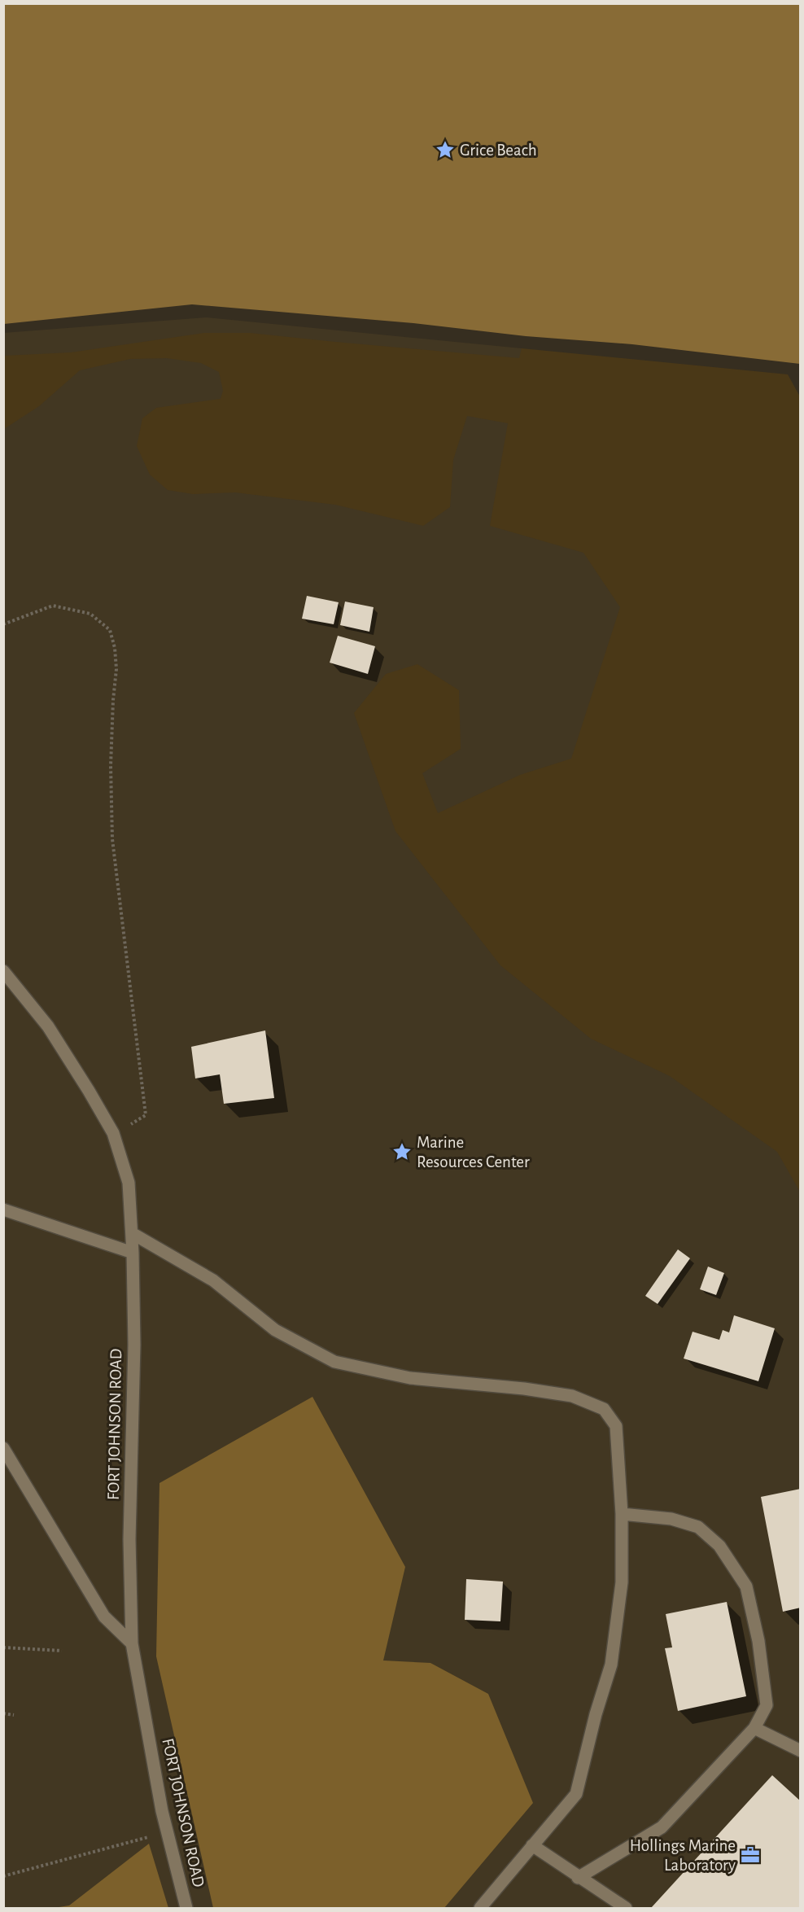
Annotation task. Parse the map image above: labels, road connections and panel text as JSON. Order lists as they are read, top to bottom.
{
  "streets": {
    "lane": ["FORT JOHNSON ROAD"]
  },
  "places": {
    "place": ["Grice Beach", "Marine Resources Center"],
    "office": ["Hollings Marine Laboratory"]
  }
}
